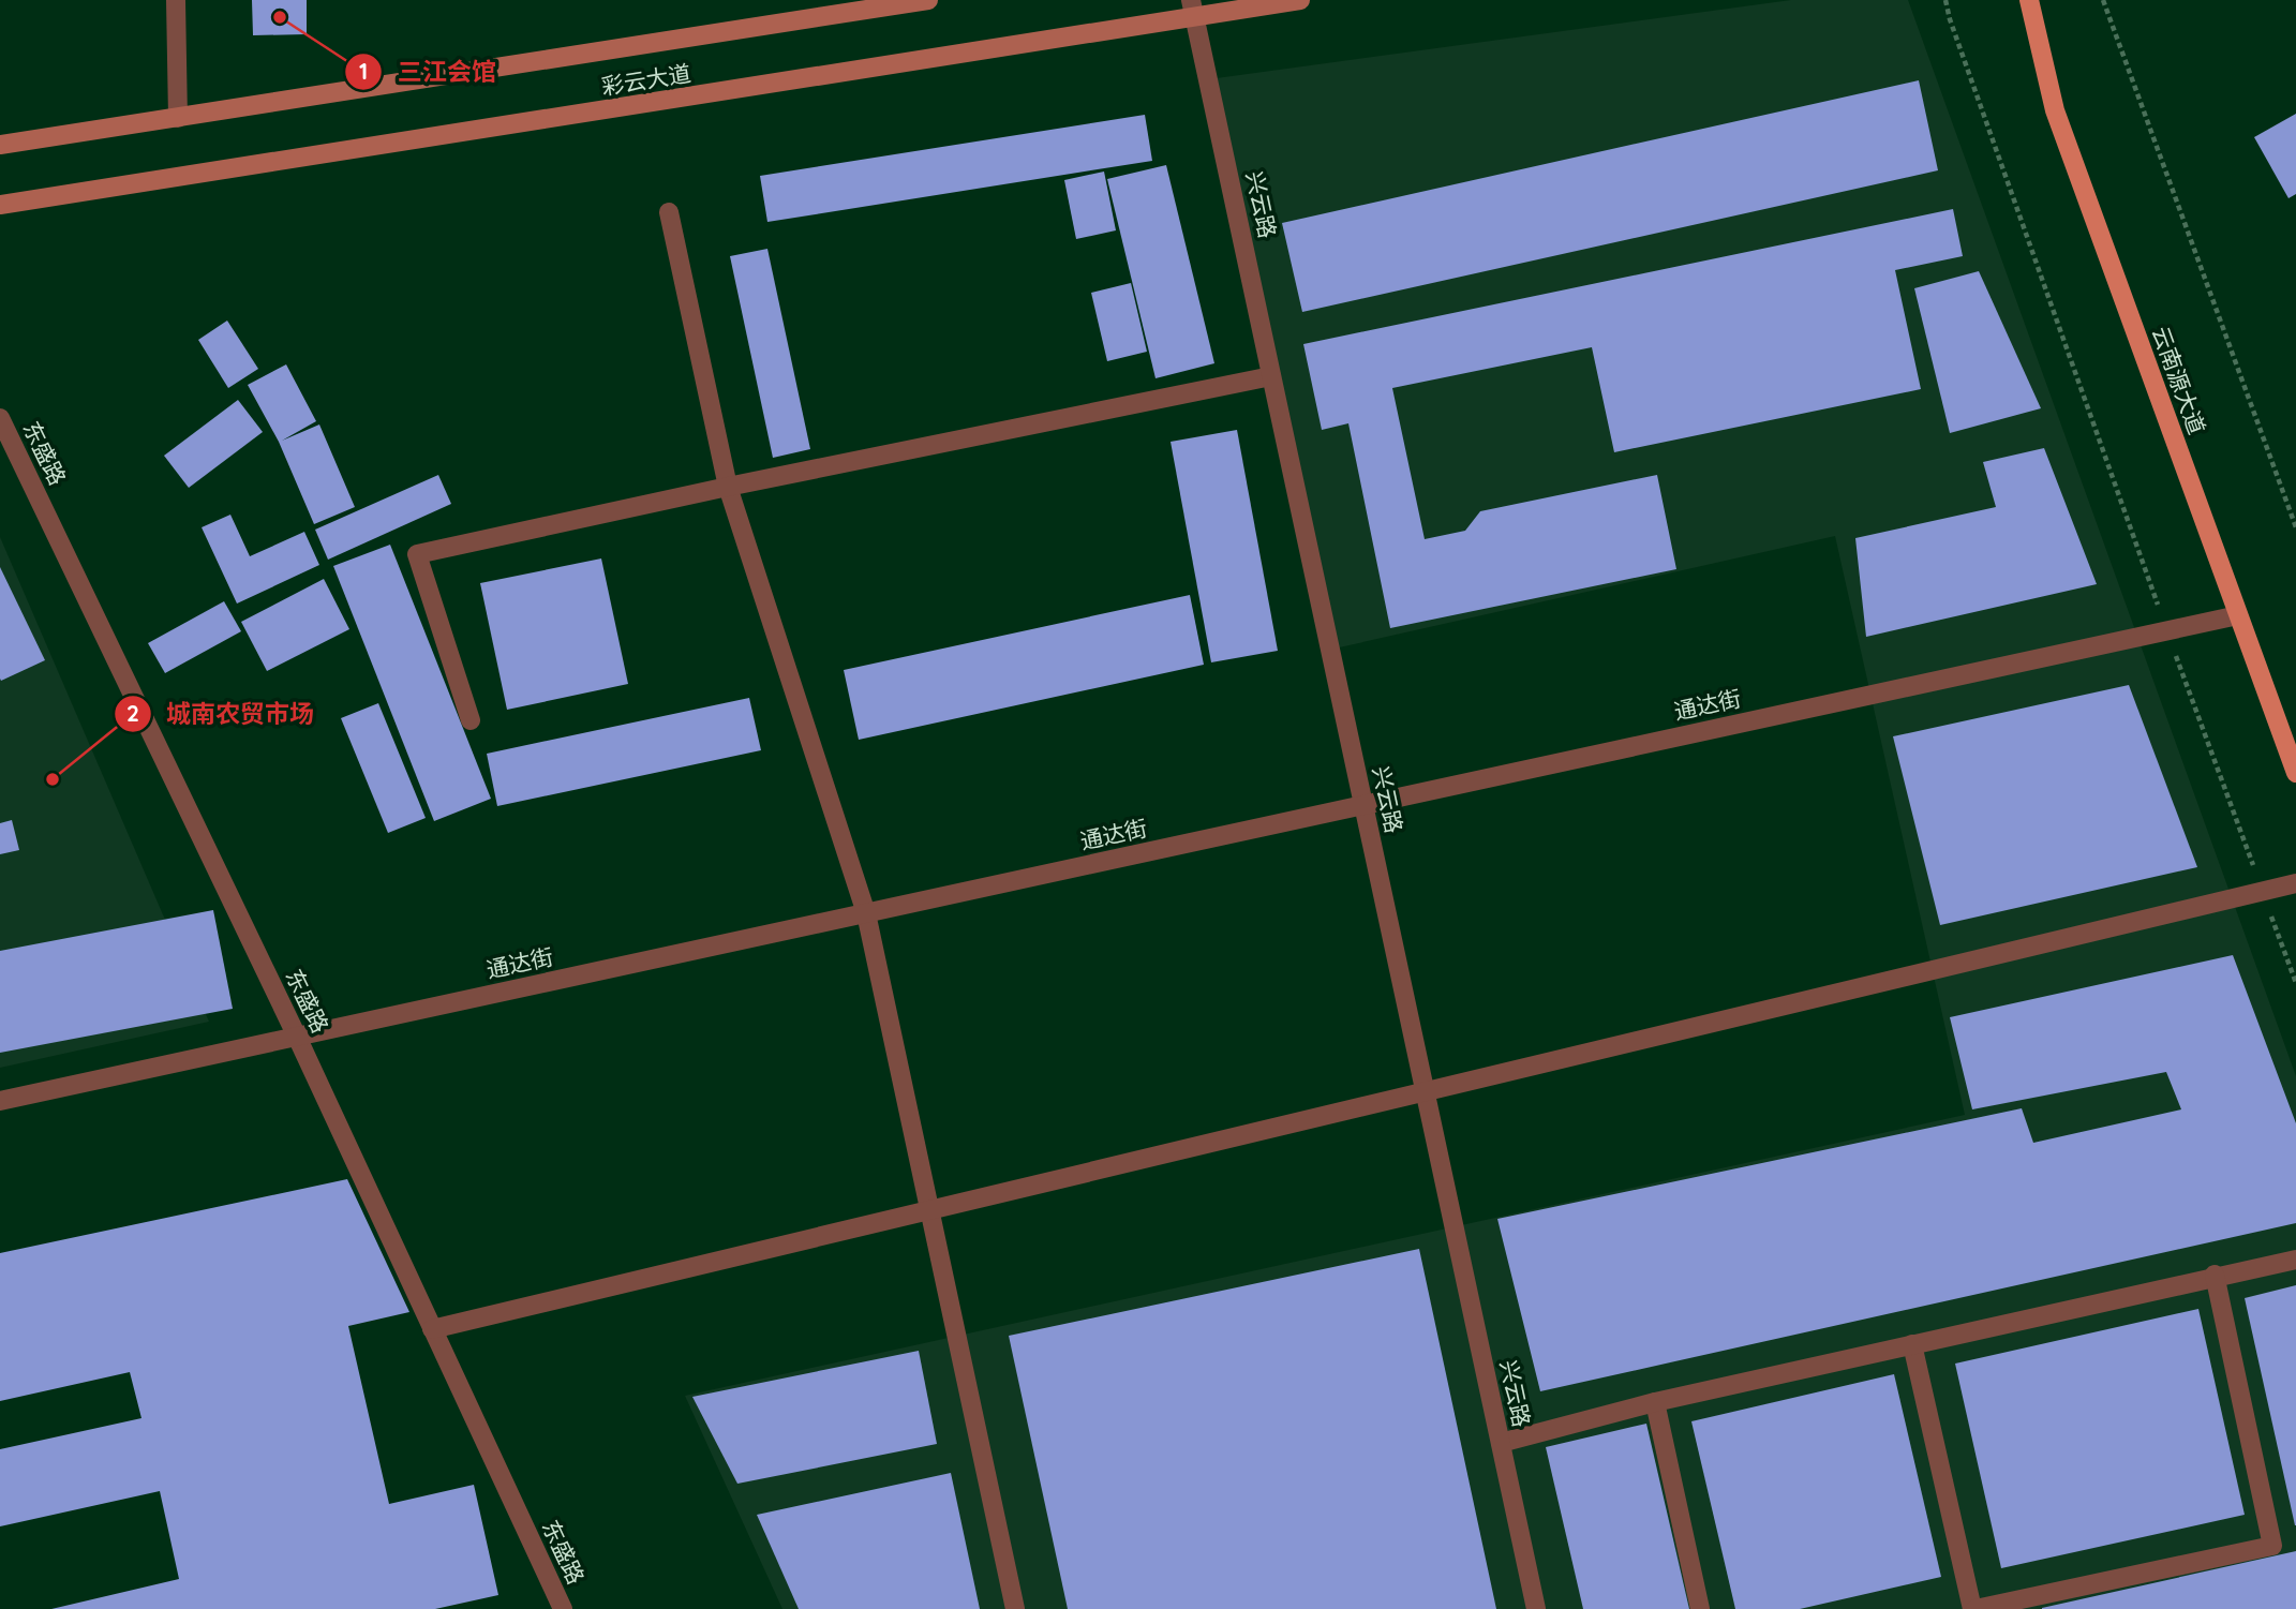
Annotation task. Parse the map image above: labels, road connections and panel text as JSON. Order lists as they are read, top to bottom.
{
  "streets": {
    "main road": ["彩云大道", "云南源大道"],
    "street": ["兴云路", "东盛路", "通达街"]
  },
  "crossings": [
    ["彩云大道", "兴云路"],
    ["兴云路", "通达街"],
    ["云南源大道", "通达街"],
    ["东盛路", "通达街"]
  ],
  "places": ["三江会馆", "城南农贸市场"]
}
